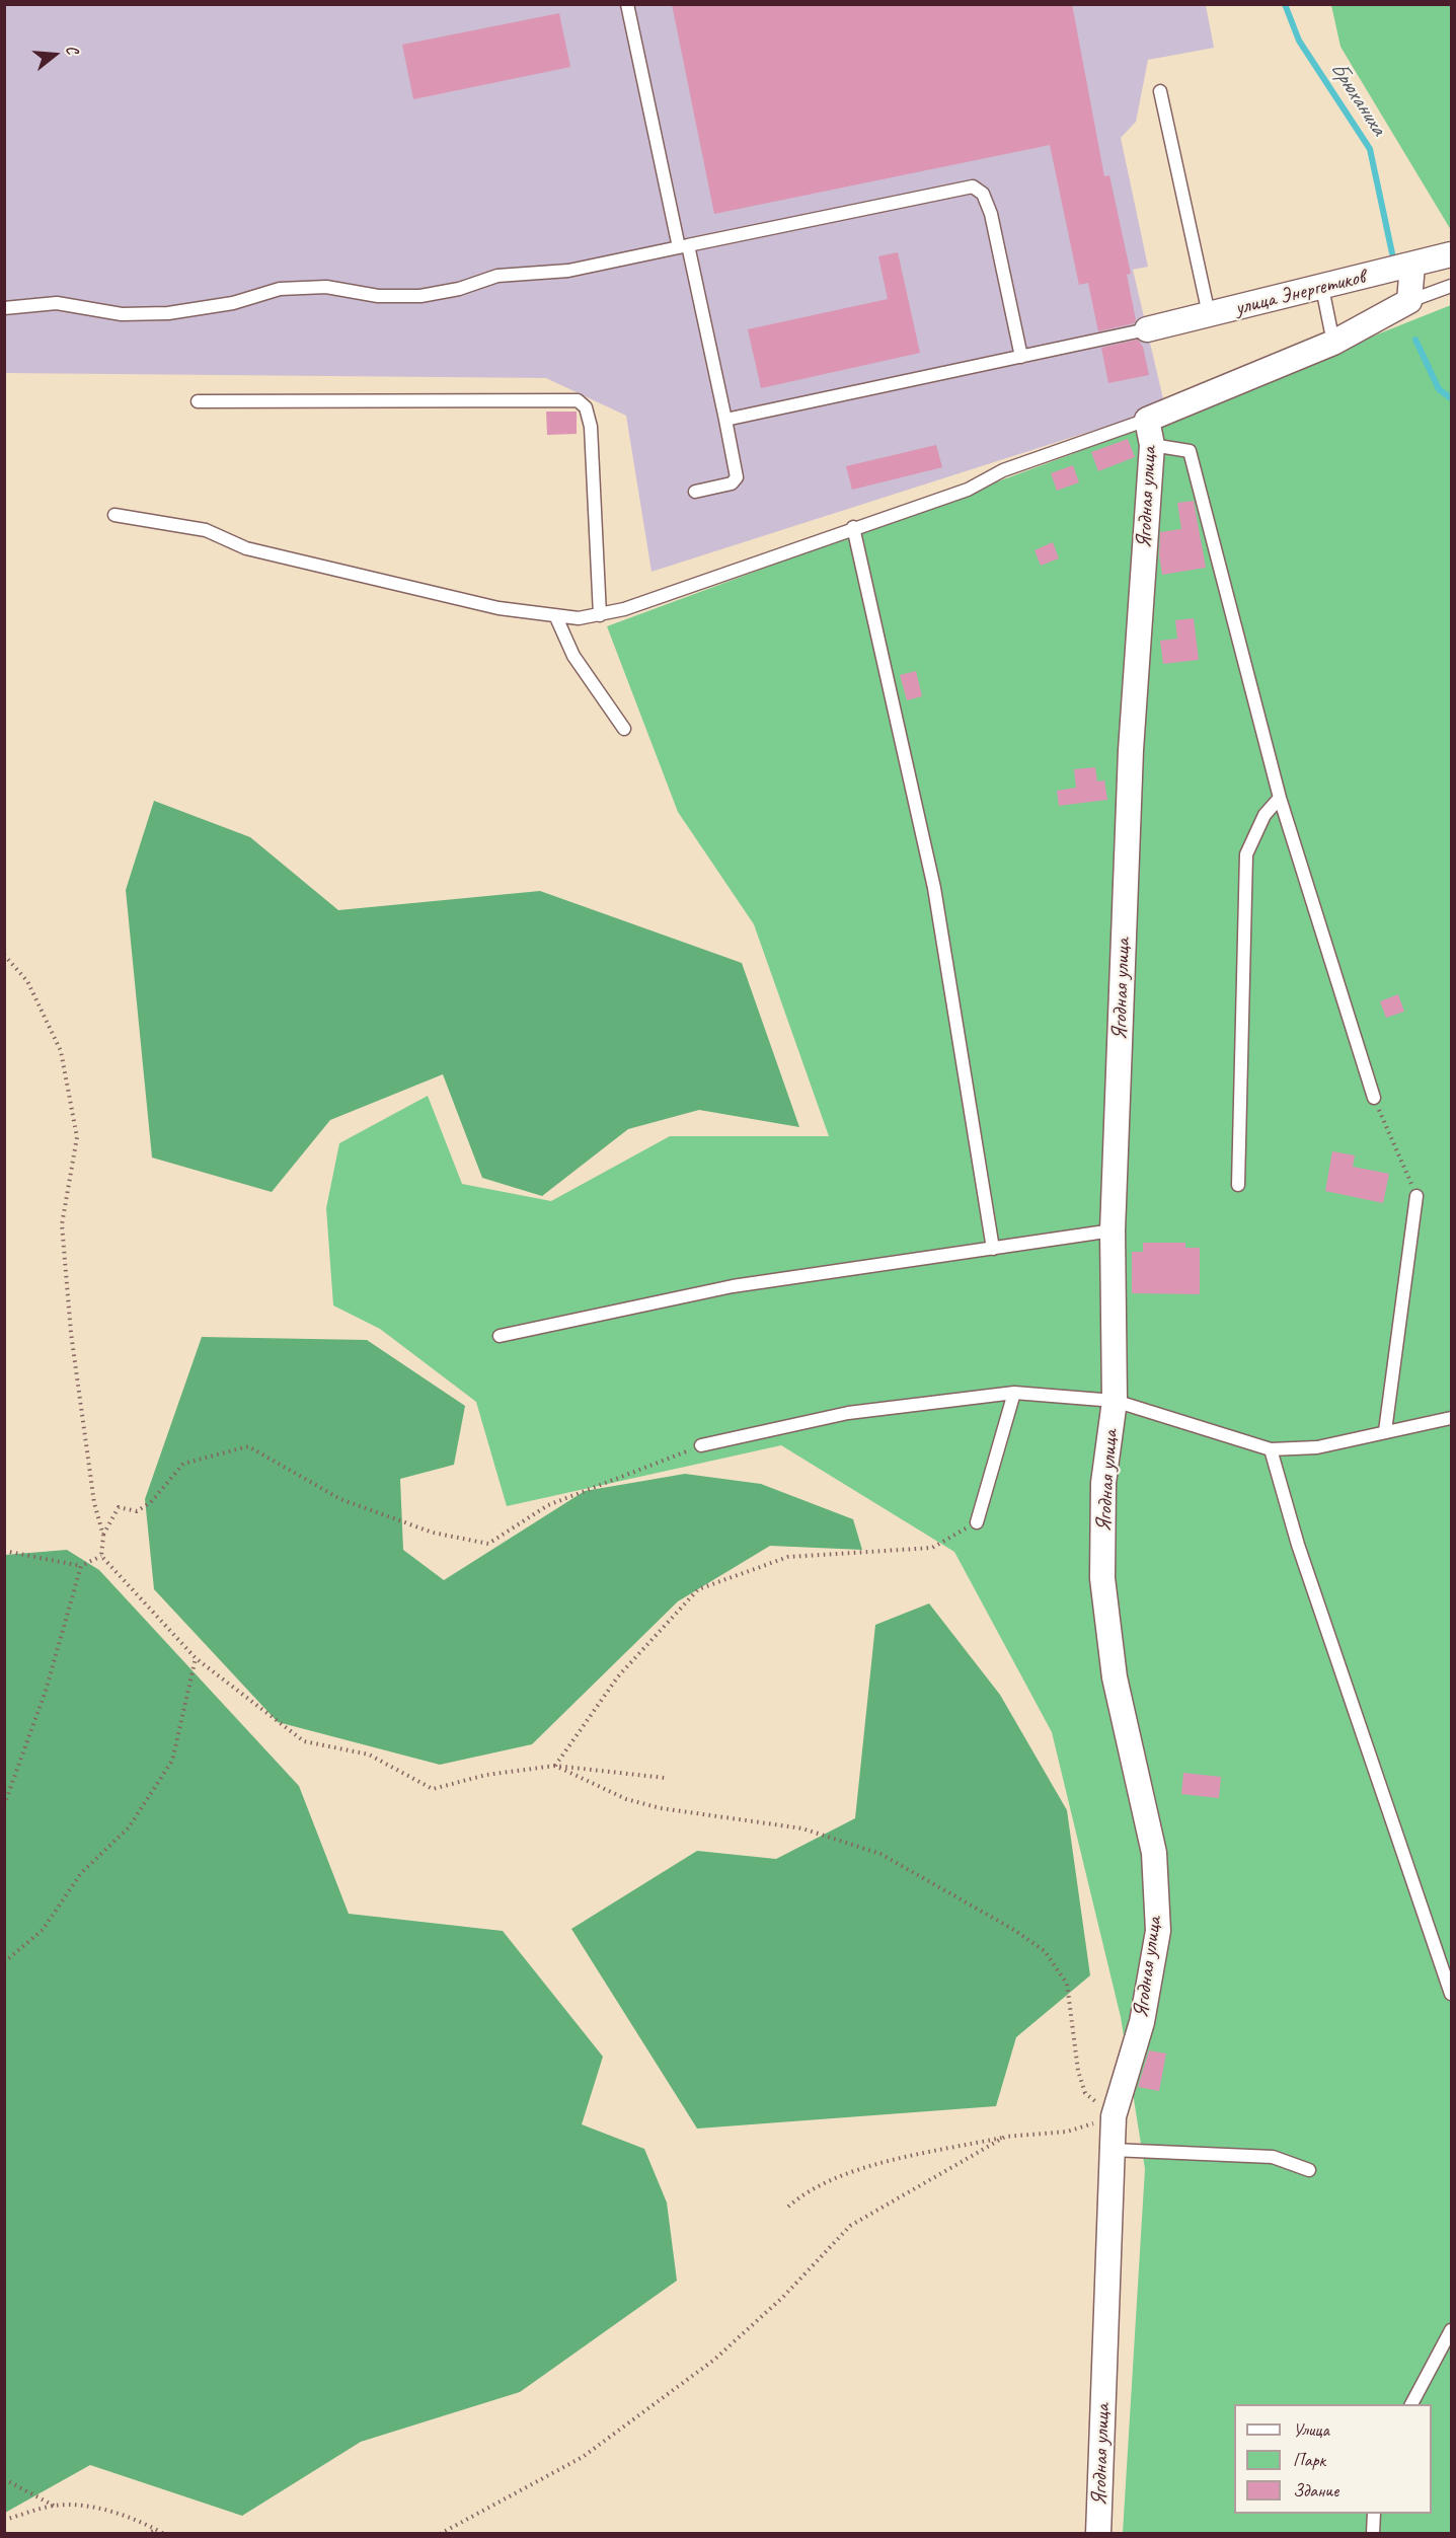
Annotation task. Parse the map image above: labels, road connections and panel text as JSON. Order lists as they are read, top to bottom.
{
  "streets": {
    "street": ["улица Энергетиков", "Ягодная улица"]
  },
  "water": ["Брюханиха"],
  "legend": ["Улица", "Парк", "Здание"],
  "north": "right"
}
